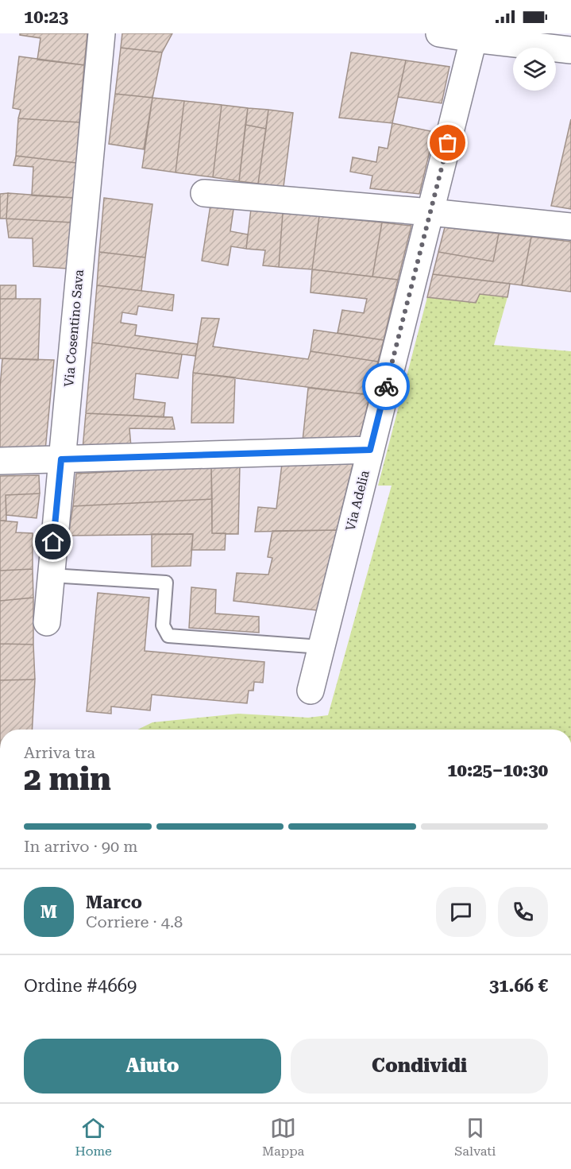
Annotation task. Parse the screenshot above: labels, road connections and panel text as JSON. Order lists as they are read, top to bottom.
{
  "streets": {
    "street": ["Via Cosentino Sava", "Via Adelia"]
  },
  "page": {
    "status": "10:23",
    "heading": ["2 min", "Arriva tra", "10:25–10:30"],
    "panel": [
      "Marco",
      "Corriere · 4.8",
      "Ordine #4669",
      "31.66 €"
    ],
    "bar": "In arrivo · 90 m",
    "round": "M",
    "buttons": ["Aiuto", "Condividi"],
    "tabs": ["Home", "Mappa", "Salvati"]
  }
}
